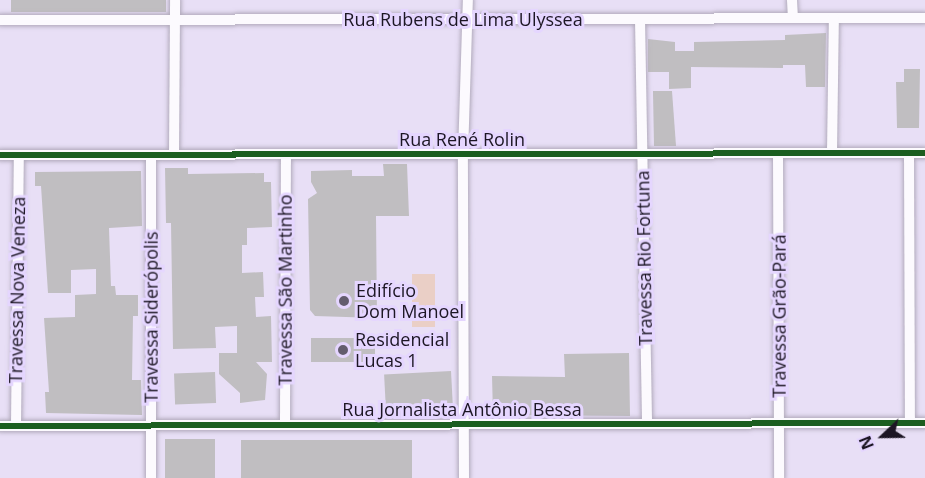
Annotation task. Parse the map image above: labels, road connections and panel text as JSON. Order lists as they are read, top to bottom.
{
  "streets": {
    "street": [
      "Rua Rubens de Lima Ulyssea",
      "Rua René Rolin",
      "Travessa Rio Fortuna",
      "Travessa Nova Veneza",
      "Travessa São Martinho",
      "Travessa Grão-Pará",
      "Travessa Siderópolis",
      "Rua Jornalista Antônio Bessa"
    ]
  },
  "crossings": [
    ["Rua Rubens de Lima Ulyssea", "Travessa Rio Fortuna"],
    ["Rua René Rolin", "Travessa Rio Fortuna"],
    ["Rua René Rolin", "Travessa Nova Veneza"],
    ["Rua René Rolin", "Travessa São Martinho"],
    ["Rua René Rolin", "Travessa Grão-Pará"],
    ["Rua René Rolin", "Travessa Siderópolis"],
    ["Travessa Rio Fortuna", "Rua Jornalista Antônio Bessa"],
    ["Travessa Nova Veneza", "Rua Jornalista Antônio Bessa"],
    ["Travessa São Martinho", "Rua Jornalista Antônio Bessa"],
    ["Travessa Grão-Pará", "Rua Jornalista Antônio Bessa"],
    ["Travessa Siderópolis", "Rua Jornalista Antônio Bessa"]
  ],
  "places": ["Edifício Dom Manoel", "Residencial Lucas 1"],
  "north": "left"
}
